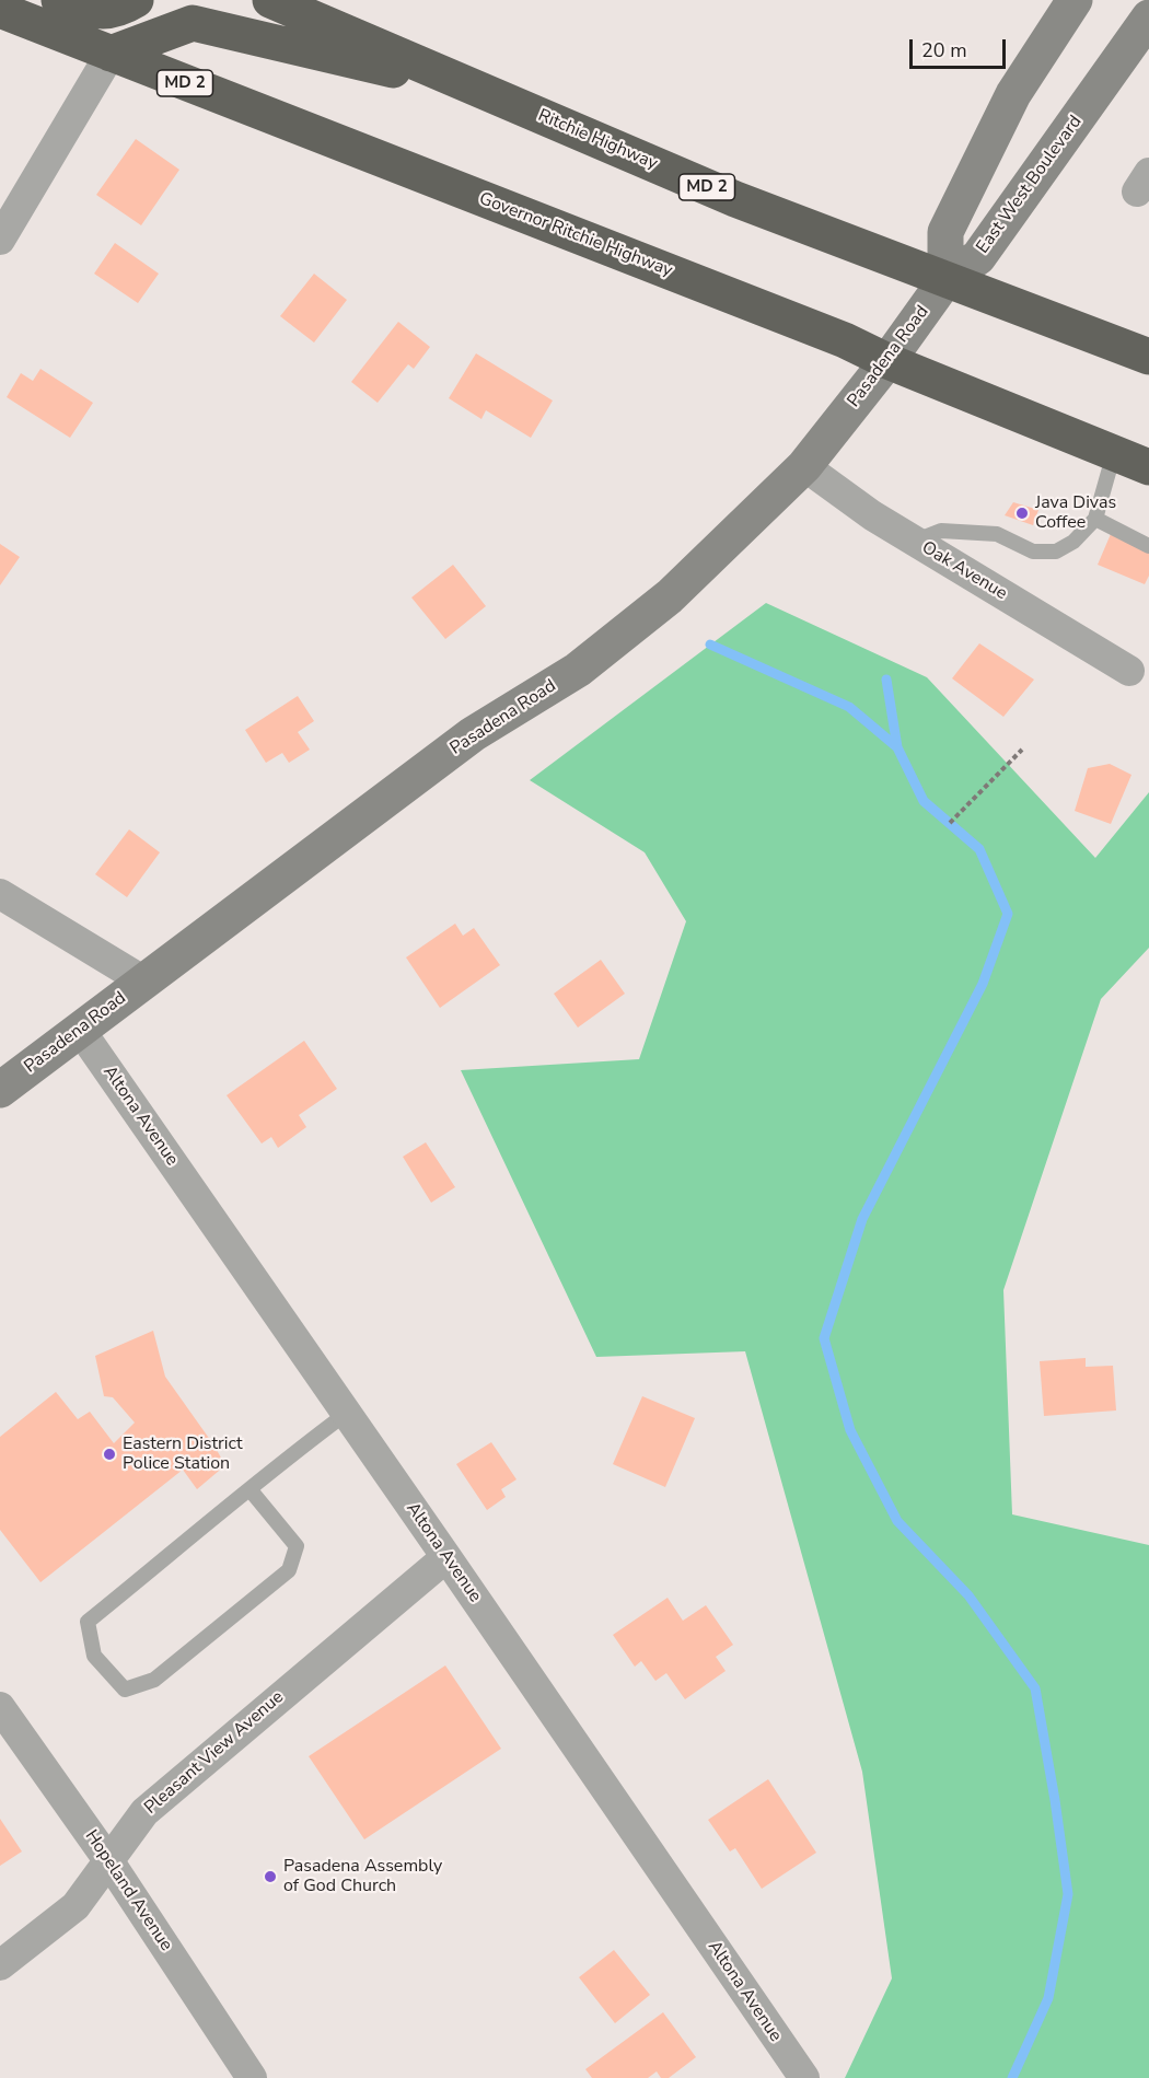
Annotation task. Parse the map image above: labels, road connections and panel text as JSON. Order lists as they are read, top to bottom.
{
  "streets": {
    "highway": ["MD 2", "Ritchie Highway", "Governor Ritchie Highway"],
    "main road": ["East West Boulevard", "Pasadena Road"],
    "street": [
      "Oak Avenue",
      "Altona Avenue",
      "Pleasant View Avenue",
      "Hopeland Avenue"
    ]
  },
  "crossings": [
    ["Ritchie Highway", "East West Boulevard"],
    ["Ritchie Highway", "Pasadena Road"],
    ["East West Boulevard", "Pasadena Road"],
    ["Governor Ritchie Highway", "Pasadena Road"],
    ["Pasadena Road", "Oak Avenue"],
    ["Pasadena Road", "Altona Avenue"],
    ["Altona Avenue", "Pleasant View Avenue"],
    ["Pleasant View Avenue", "Hopeland Avenue"]
  ],
  "places": ["Java Divas Coffee", "Eastern District Police Station", "Pasadena Assembly of God Church"],
  "scale_bar": "20 m"
}
